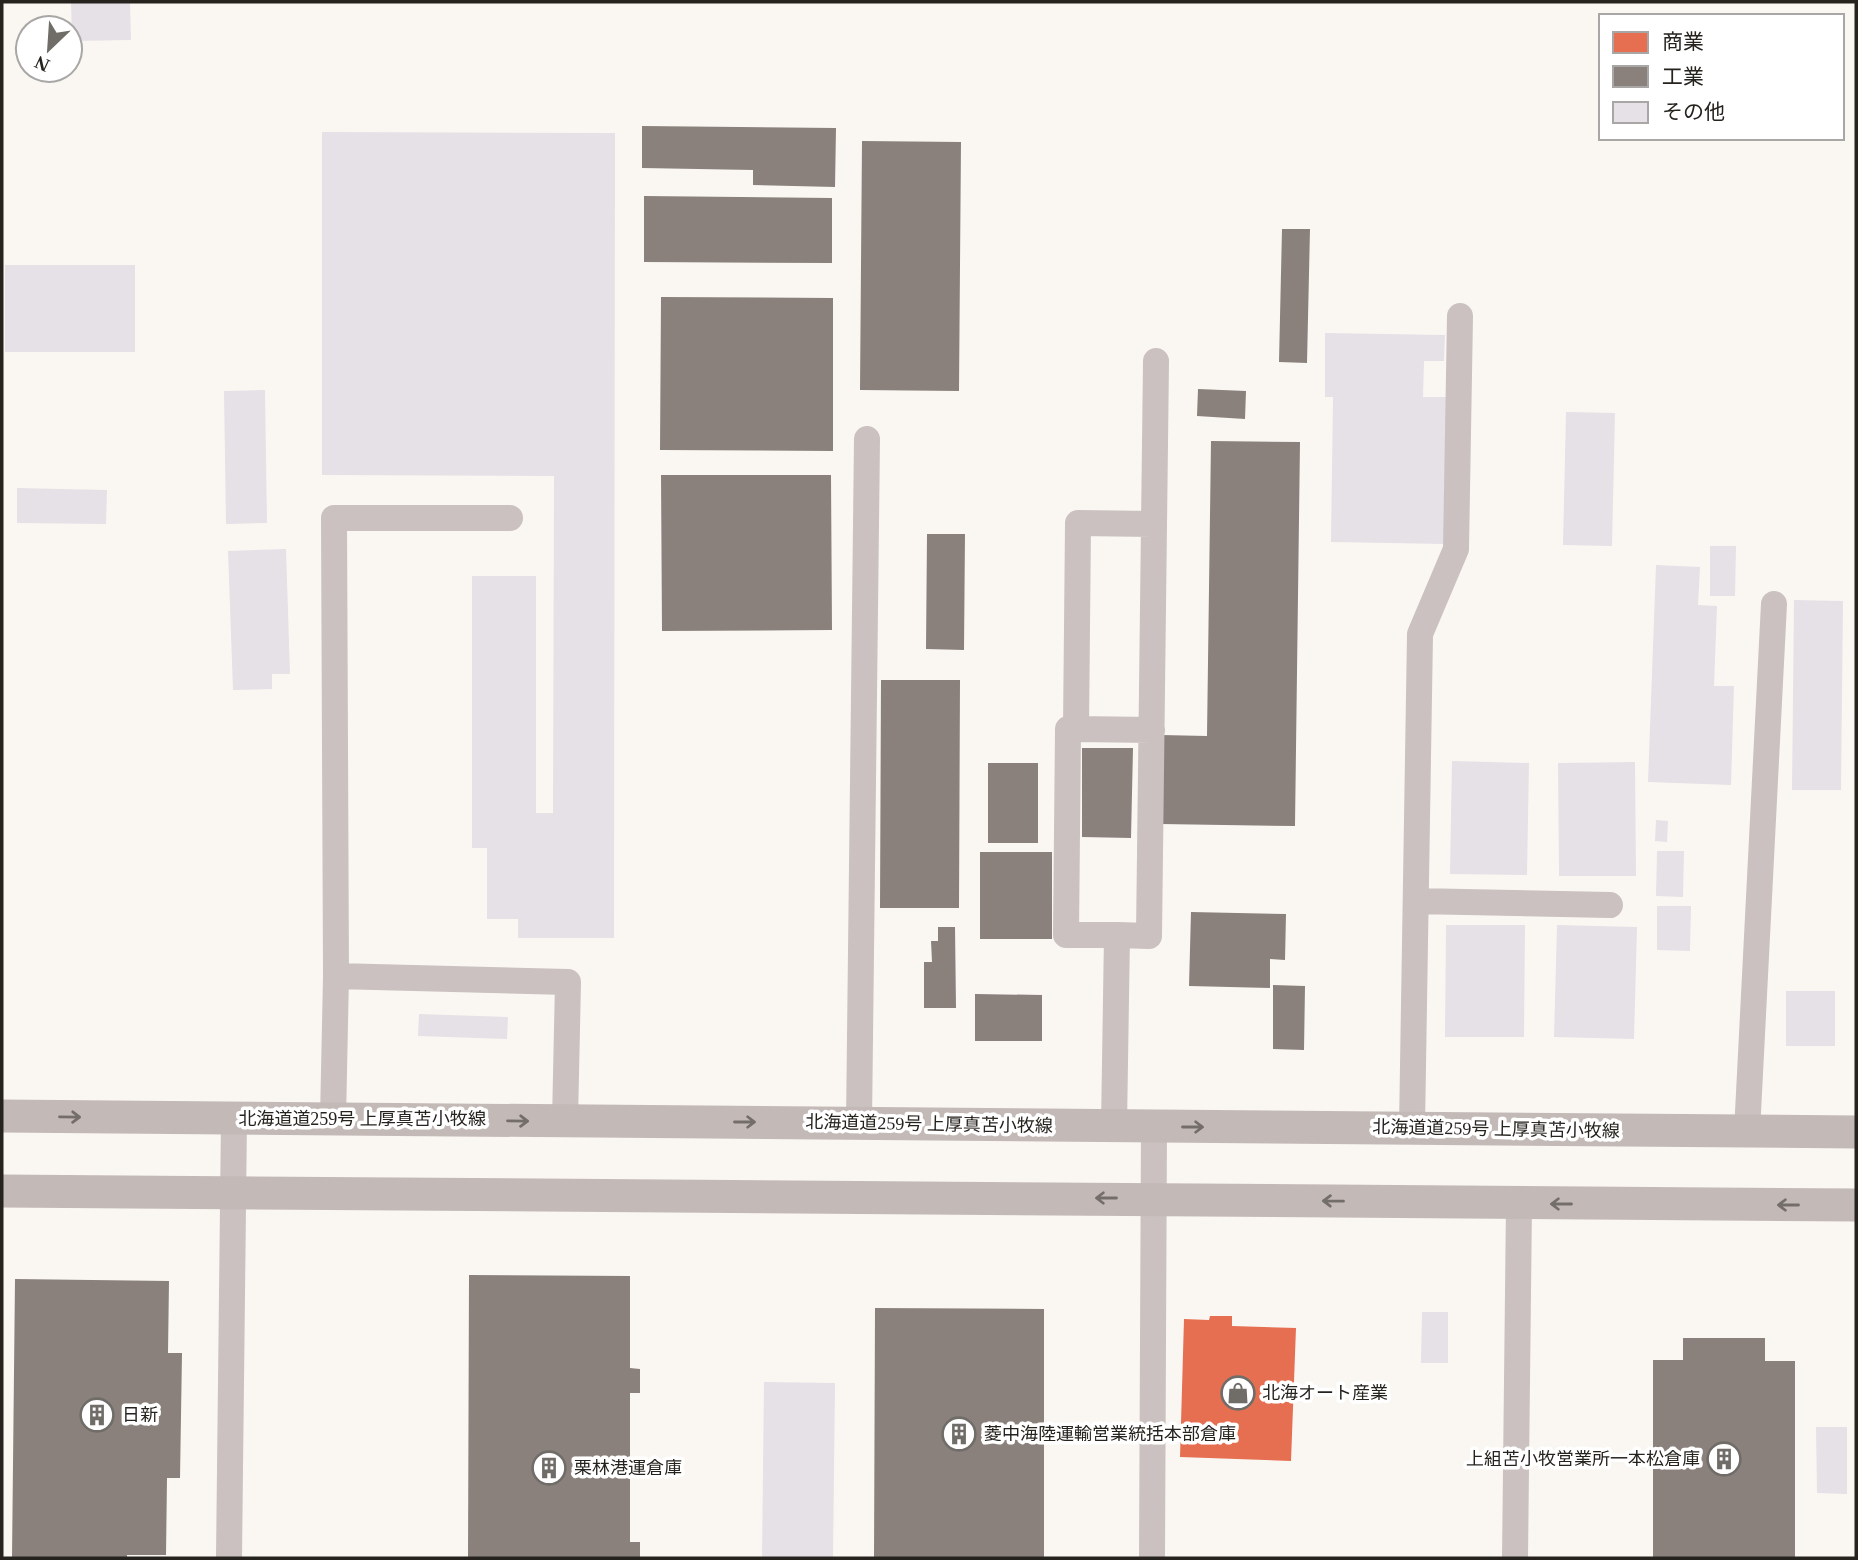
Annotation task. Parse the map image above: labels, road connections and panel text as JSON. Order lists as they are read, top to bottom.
{
  "streets": {
    "main road": ["北海道道259号 上厚真苫小牧線"]
  },
  "places": {
    "shop": ["北海オート産業"],
    "building": [
      "日新",
      "菱中海陸運輸営業統括本部倉庫",
      "上組苫小牧営業所一本松倉庫",
      "栗林港運倉庫"
    ]
  },
  "legend": ["商業", "工業", "その他"],
  "north": "bottom left"
}
